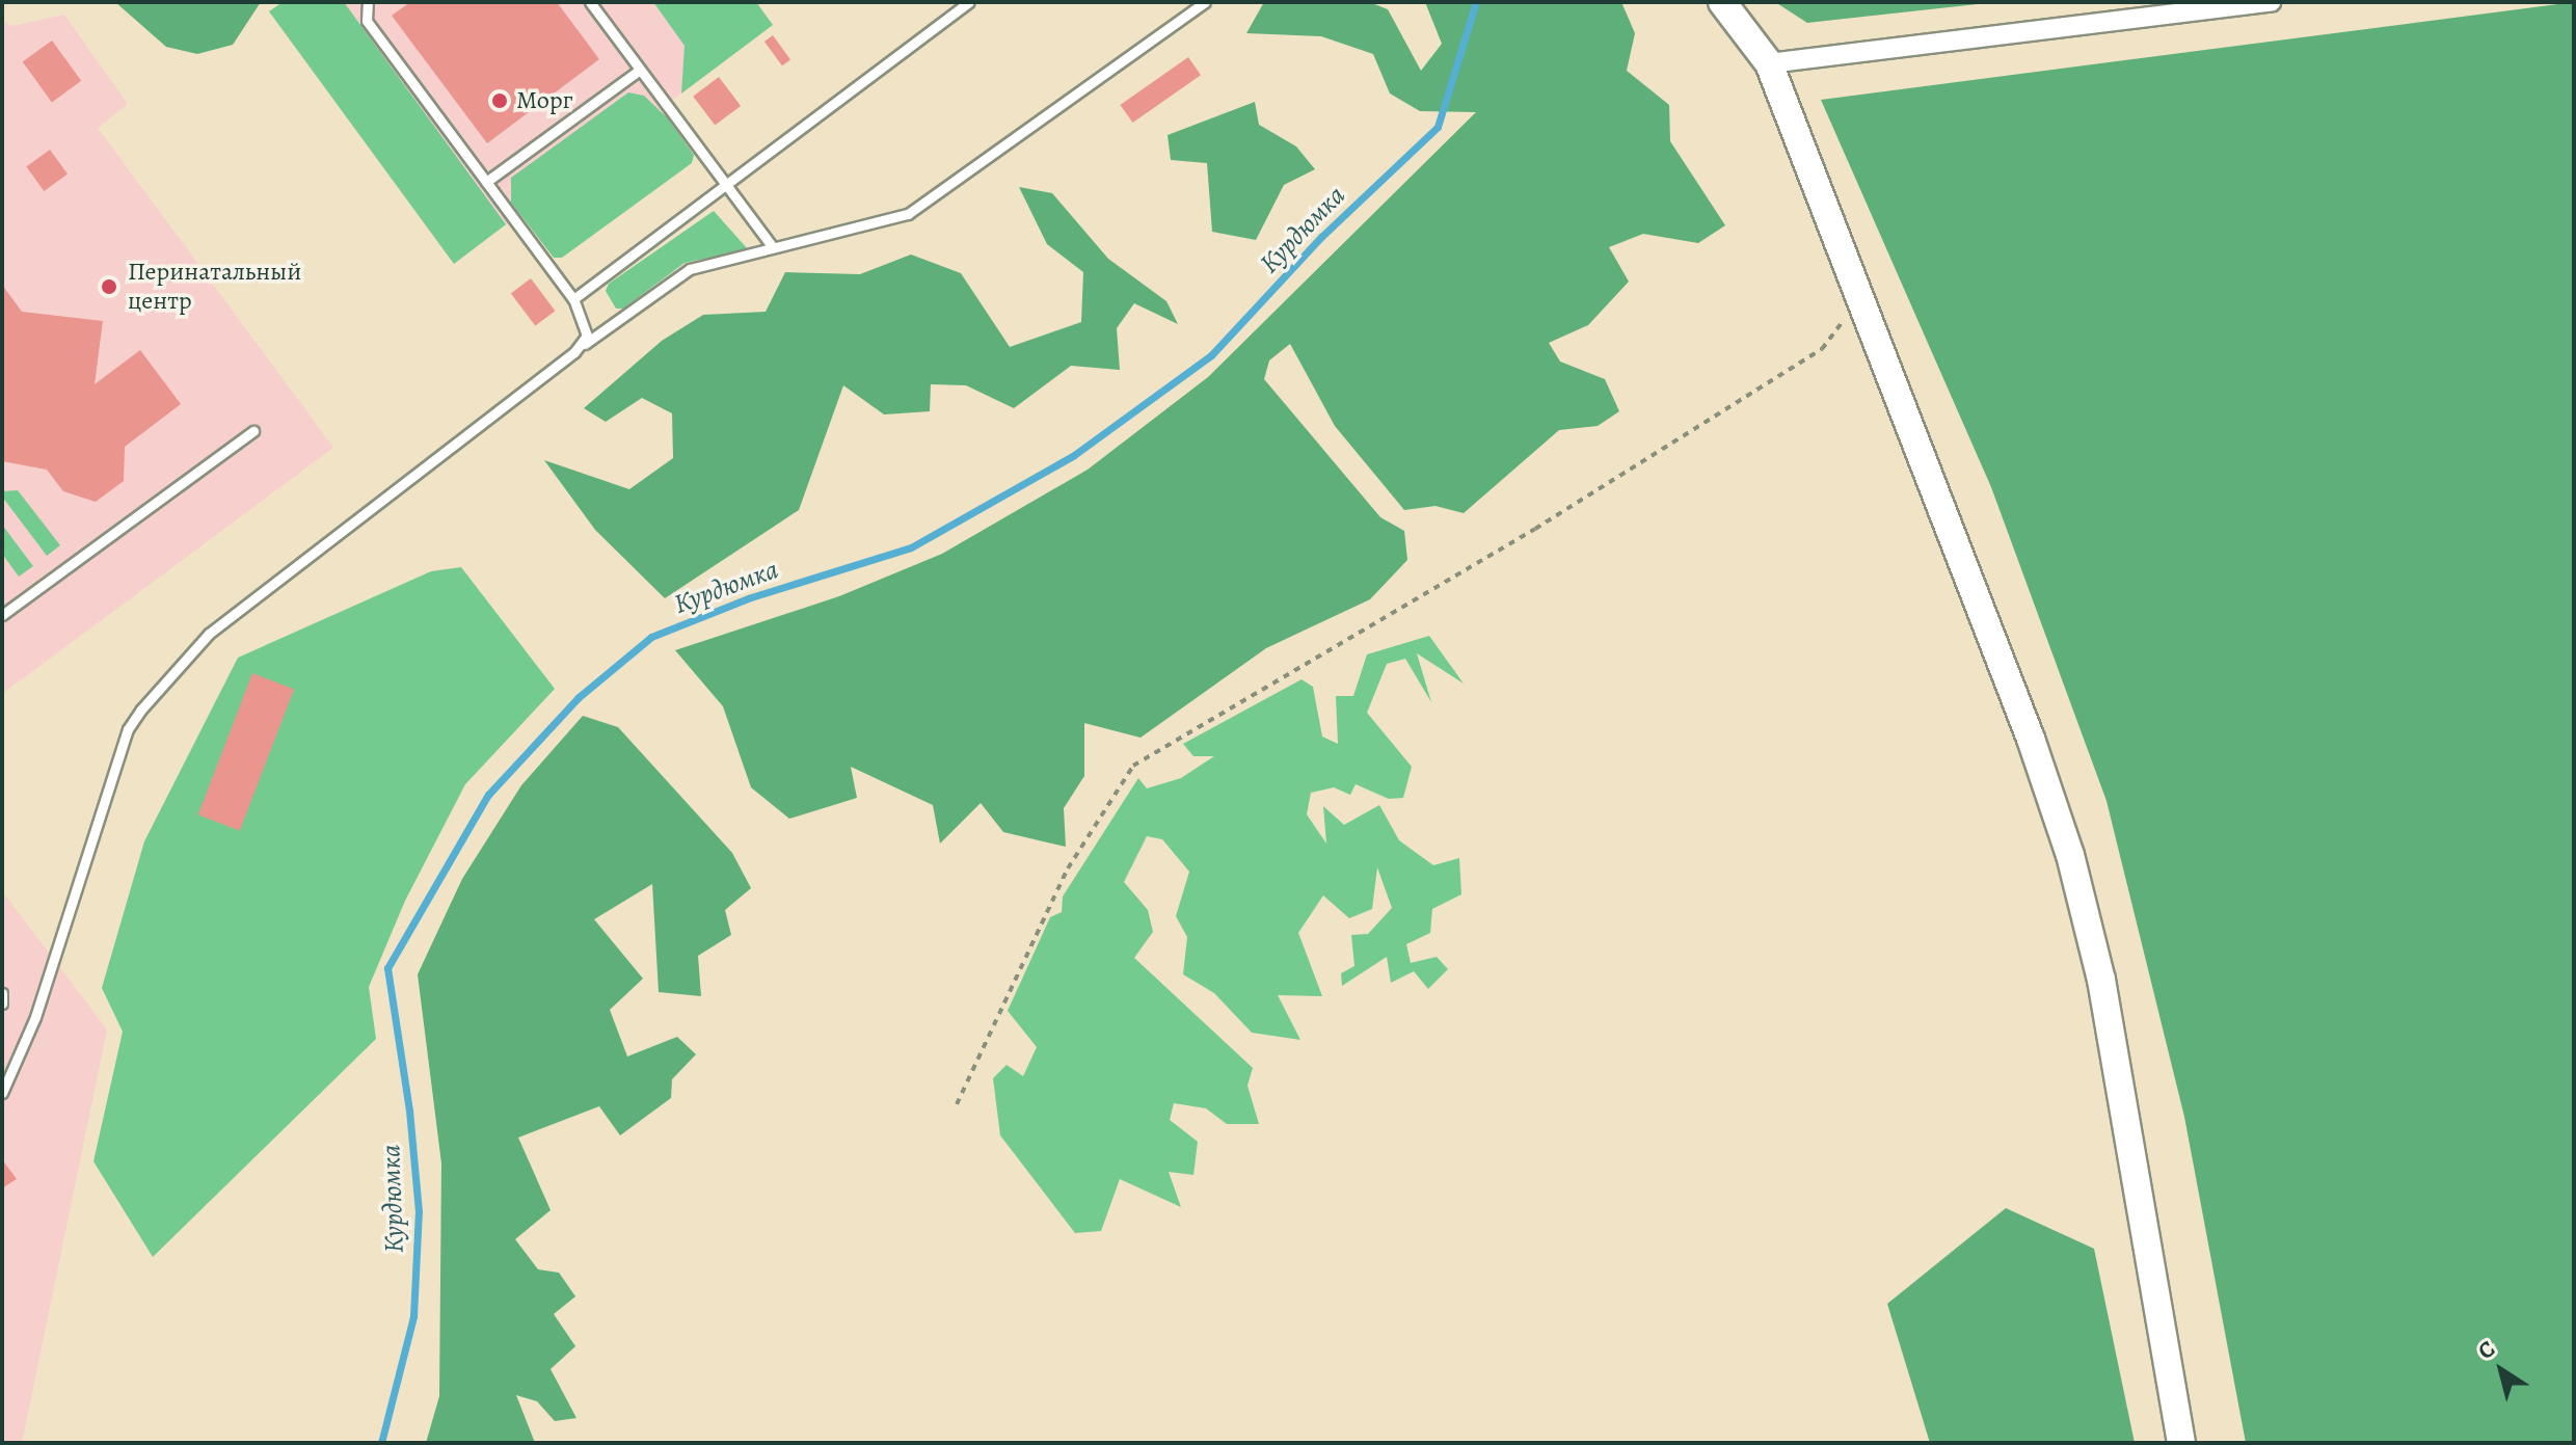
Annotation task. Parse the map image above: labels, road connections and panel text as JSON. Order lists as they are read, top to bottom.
{
  "water": ["Курдюмка"],
  "places": ["Морг", "Перинатальный центр"],
  "north": "top left"
}
